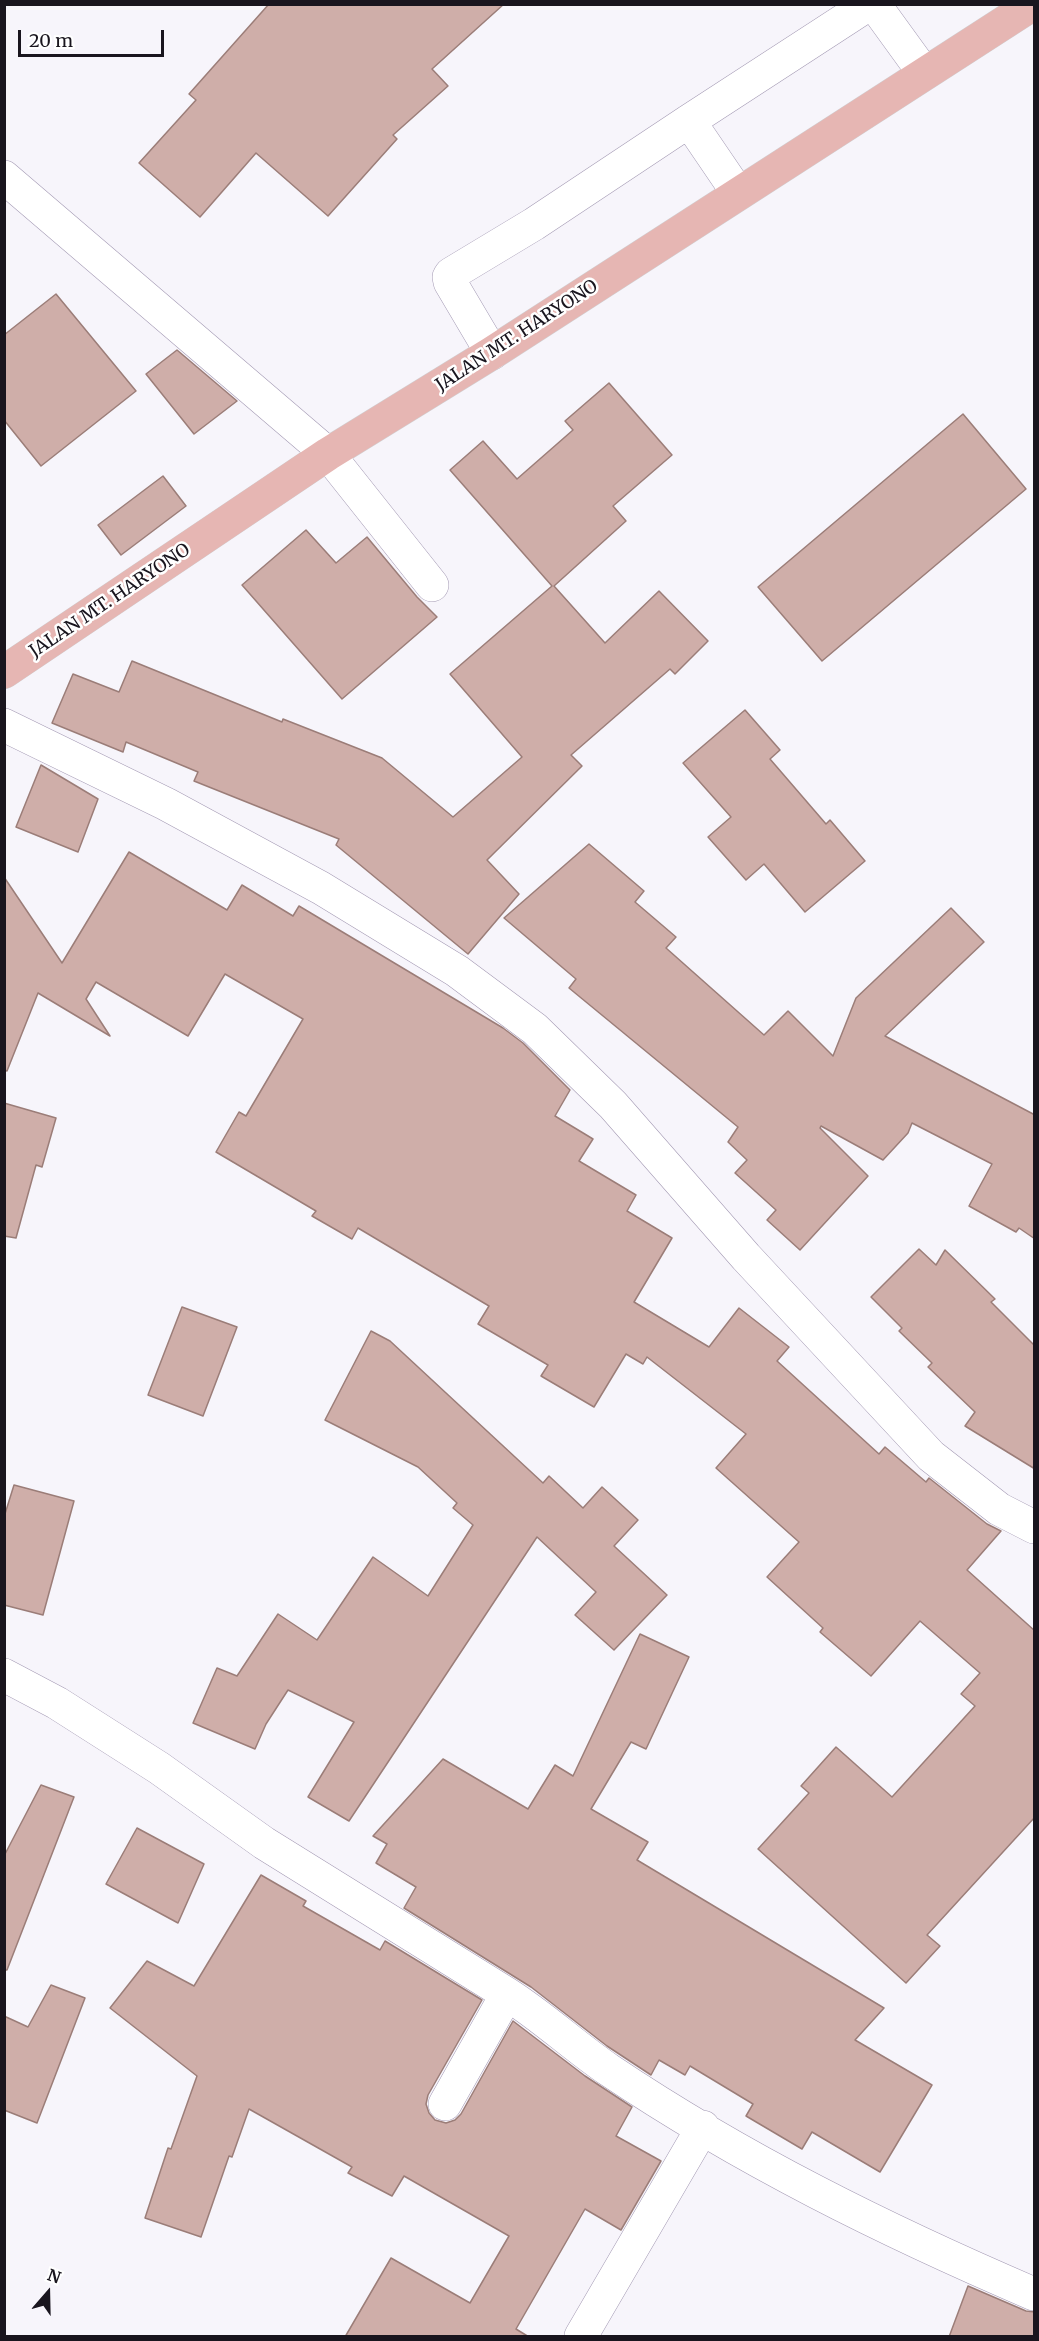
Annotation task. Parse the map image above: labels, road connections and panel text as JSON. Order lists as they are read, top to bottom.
{
  "streets": {
    "main road": ["JALAN MT. HARYONO"]
  },
  "scale_bar": "20 m",
  "north": "top"
}
